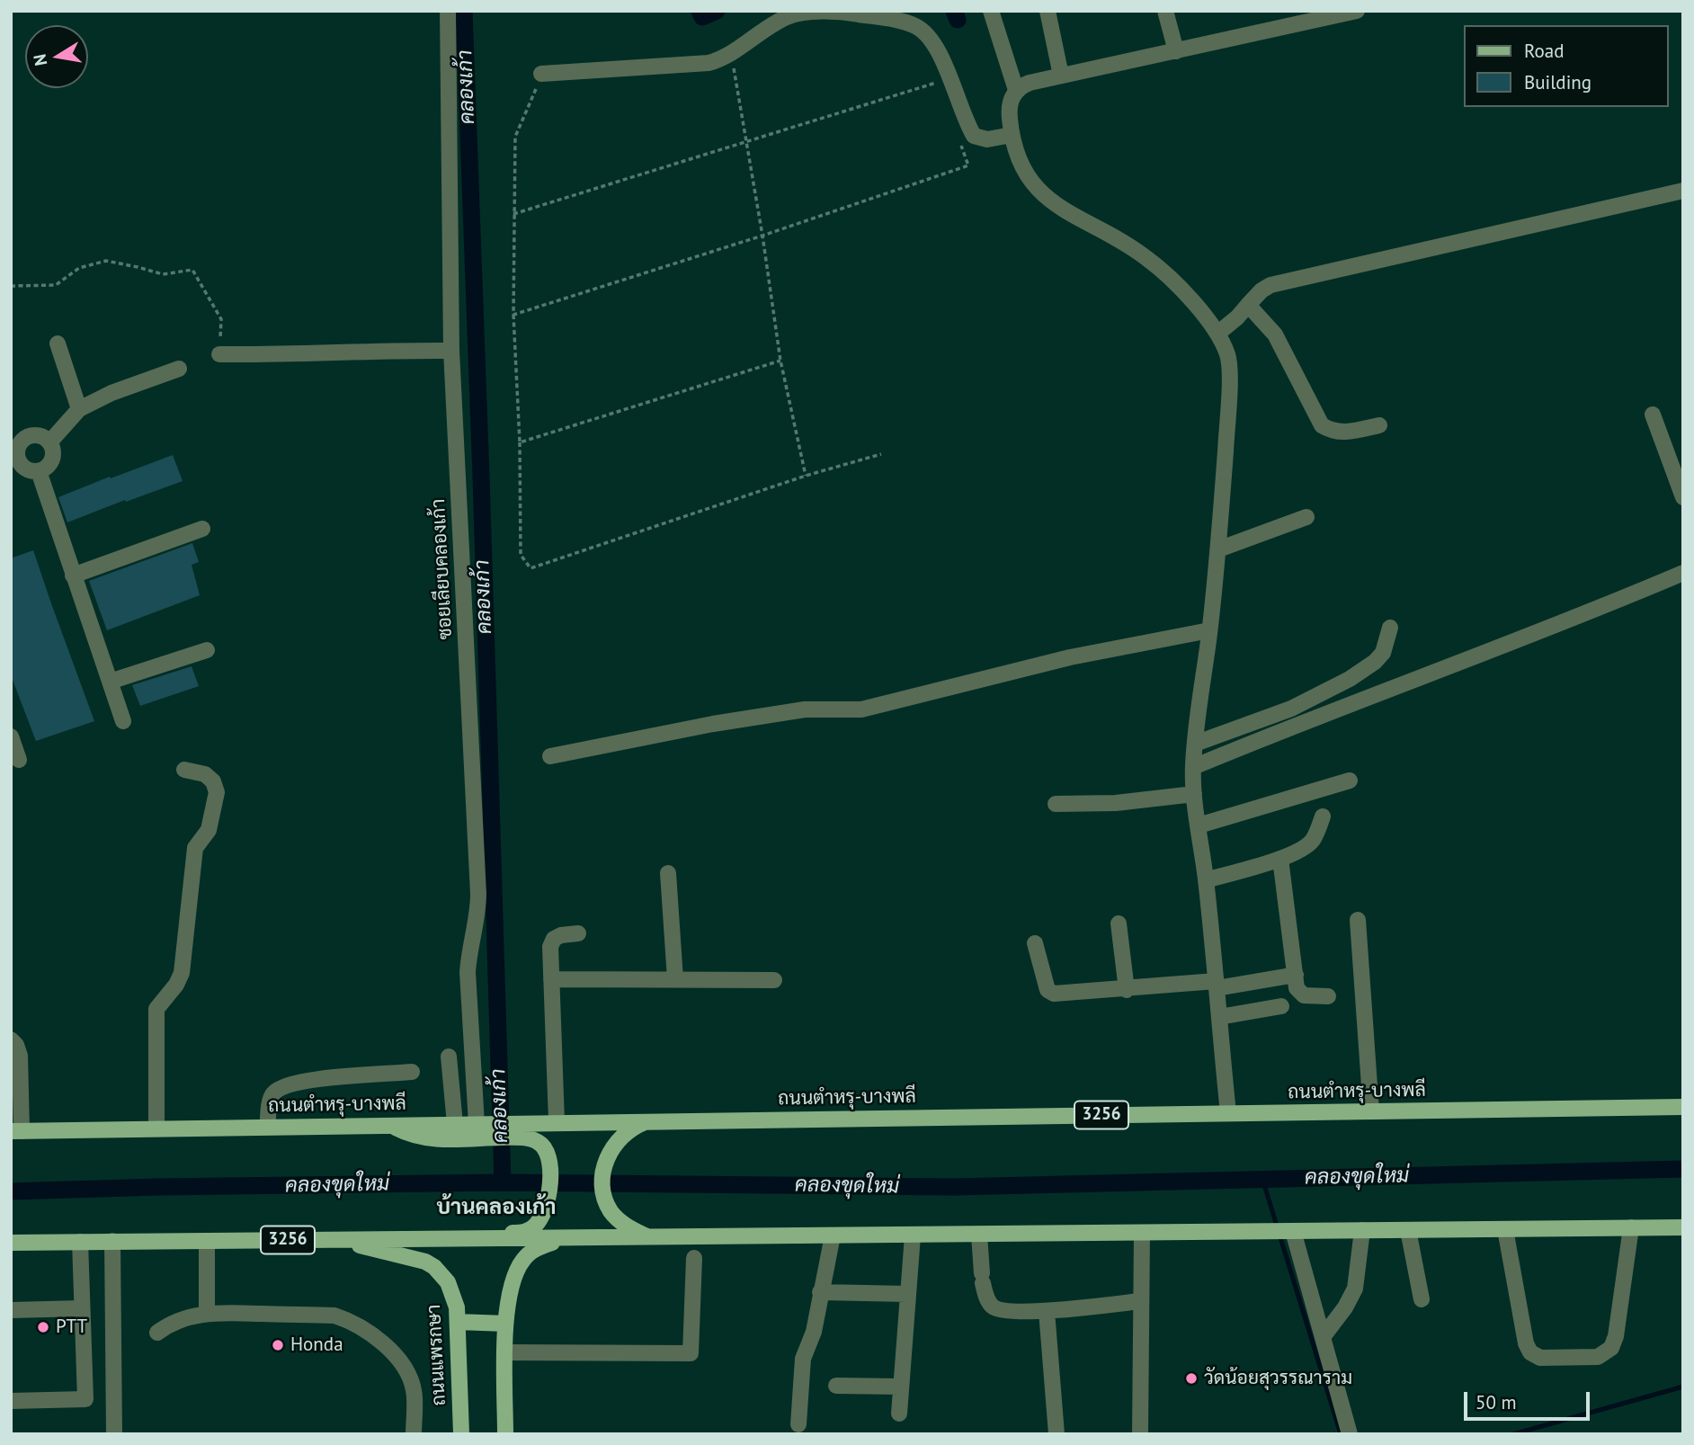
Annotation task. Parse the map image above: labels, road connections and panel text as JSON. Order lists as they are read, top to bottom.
{
  "streets": {
    "main road": ["ถนนตำหรุ-บางพลี", "3256", "ถนนแพรกษา"],
    "street": ["ซอยเลียบคลองเก้า"]
  },
  "crossings": [
    ["ซอยเลียบคลองเก้า", "ถนนตำหรุ-บางพลี"],
    ["3256", "ถนนแพรกษา"]
  ],
  "districts": ["บ้านคลองเก้า"],
  "water": ["คลองเก้า", "คลองขุดใหม่"],
  "places": ["PTT", "Honda", "วัดน้อยสุวรรณาราม"],
  "legend": ["Road", "Building"],
  "scale_bar": "50 m",
  "north": "left"
}
